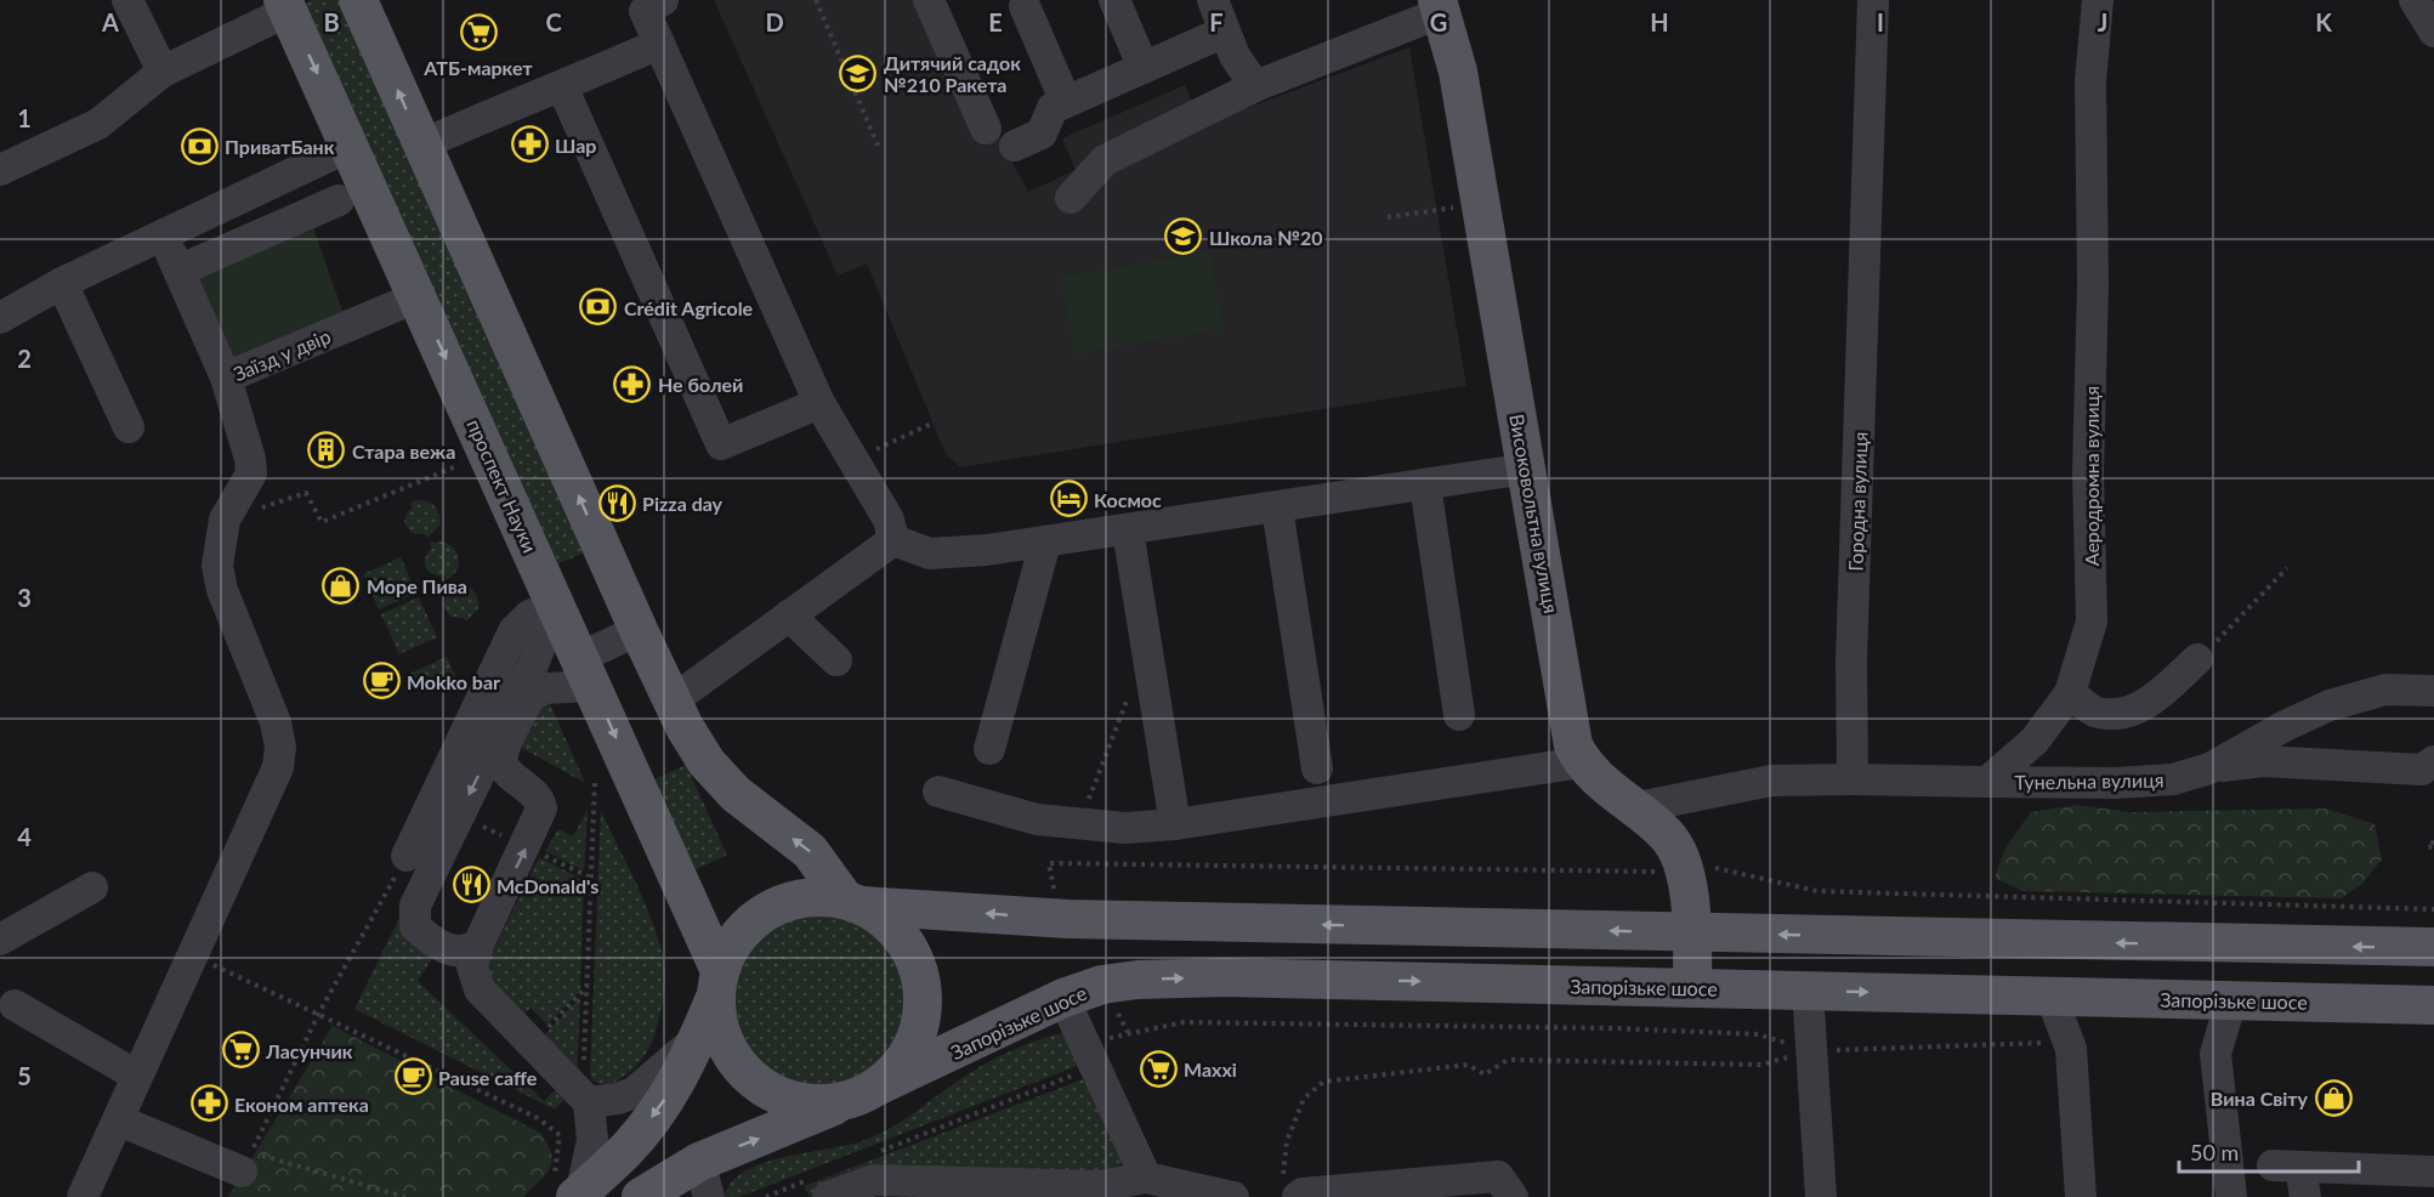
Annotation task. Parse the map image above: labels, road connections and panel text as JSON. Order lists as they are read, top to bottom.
{
  "streets": {
    "main road": ["проспект Науки", "Високовольтна вулиця", "Запорізьке шосе"],
    "street": [
      "Заїзд у двір",
      "Аеродромна вулиця",
      "Городна вулиця",
      "Тунельна вулиця"
    ]
  },
  "crossings": [
    ["Заїзд у двір", "проспект Науки"],
    ["Аеродромна вулиця", "Тунельна вулиця"],
    ["проспект Науки", "Запорізьке шосе"],
    ["Високовольтна вулиця", "Запорізьке шосе"]
  ],
  "places": {
    "supermarket": ["АТБ-маркет", "Ласунчик", "Maxxi"],
    "school or university": ["Дитячий садок №210 Ракета", "Школа №20"],
    "pharmacy": ["Шар", "Не болей", "Економ аптека"],
    "bank": ["ПриватБанк", "Crédit Agricole"],
    "building": ["Стара вежа"],
    "hotel": ["Космос"],
    "restaurant": ["Pizza day", "McDonald's"],
    "shop": ["Море Пива", "Вина Світу"],
    "cafe": ["Mokko bar", "Pause caffe"]
  },
  "scale_bar": "50 m",
  "grid": {
    "columns": [
      "A",
      "B",
      "C",
      "D",
      "E",
      "F",
      "G",
      "H",
      "I",
      "J",
      "K"
    ],
    "rows": [
      "1",
      "2",
      "3",
      "4",
      "5"
    ]
  }
}
